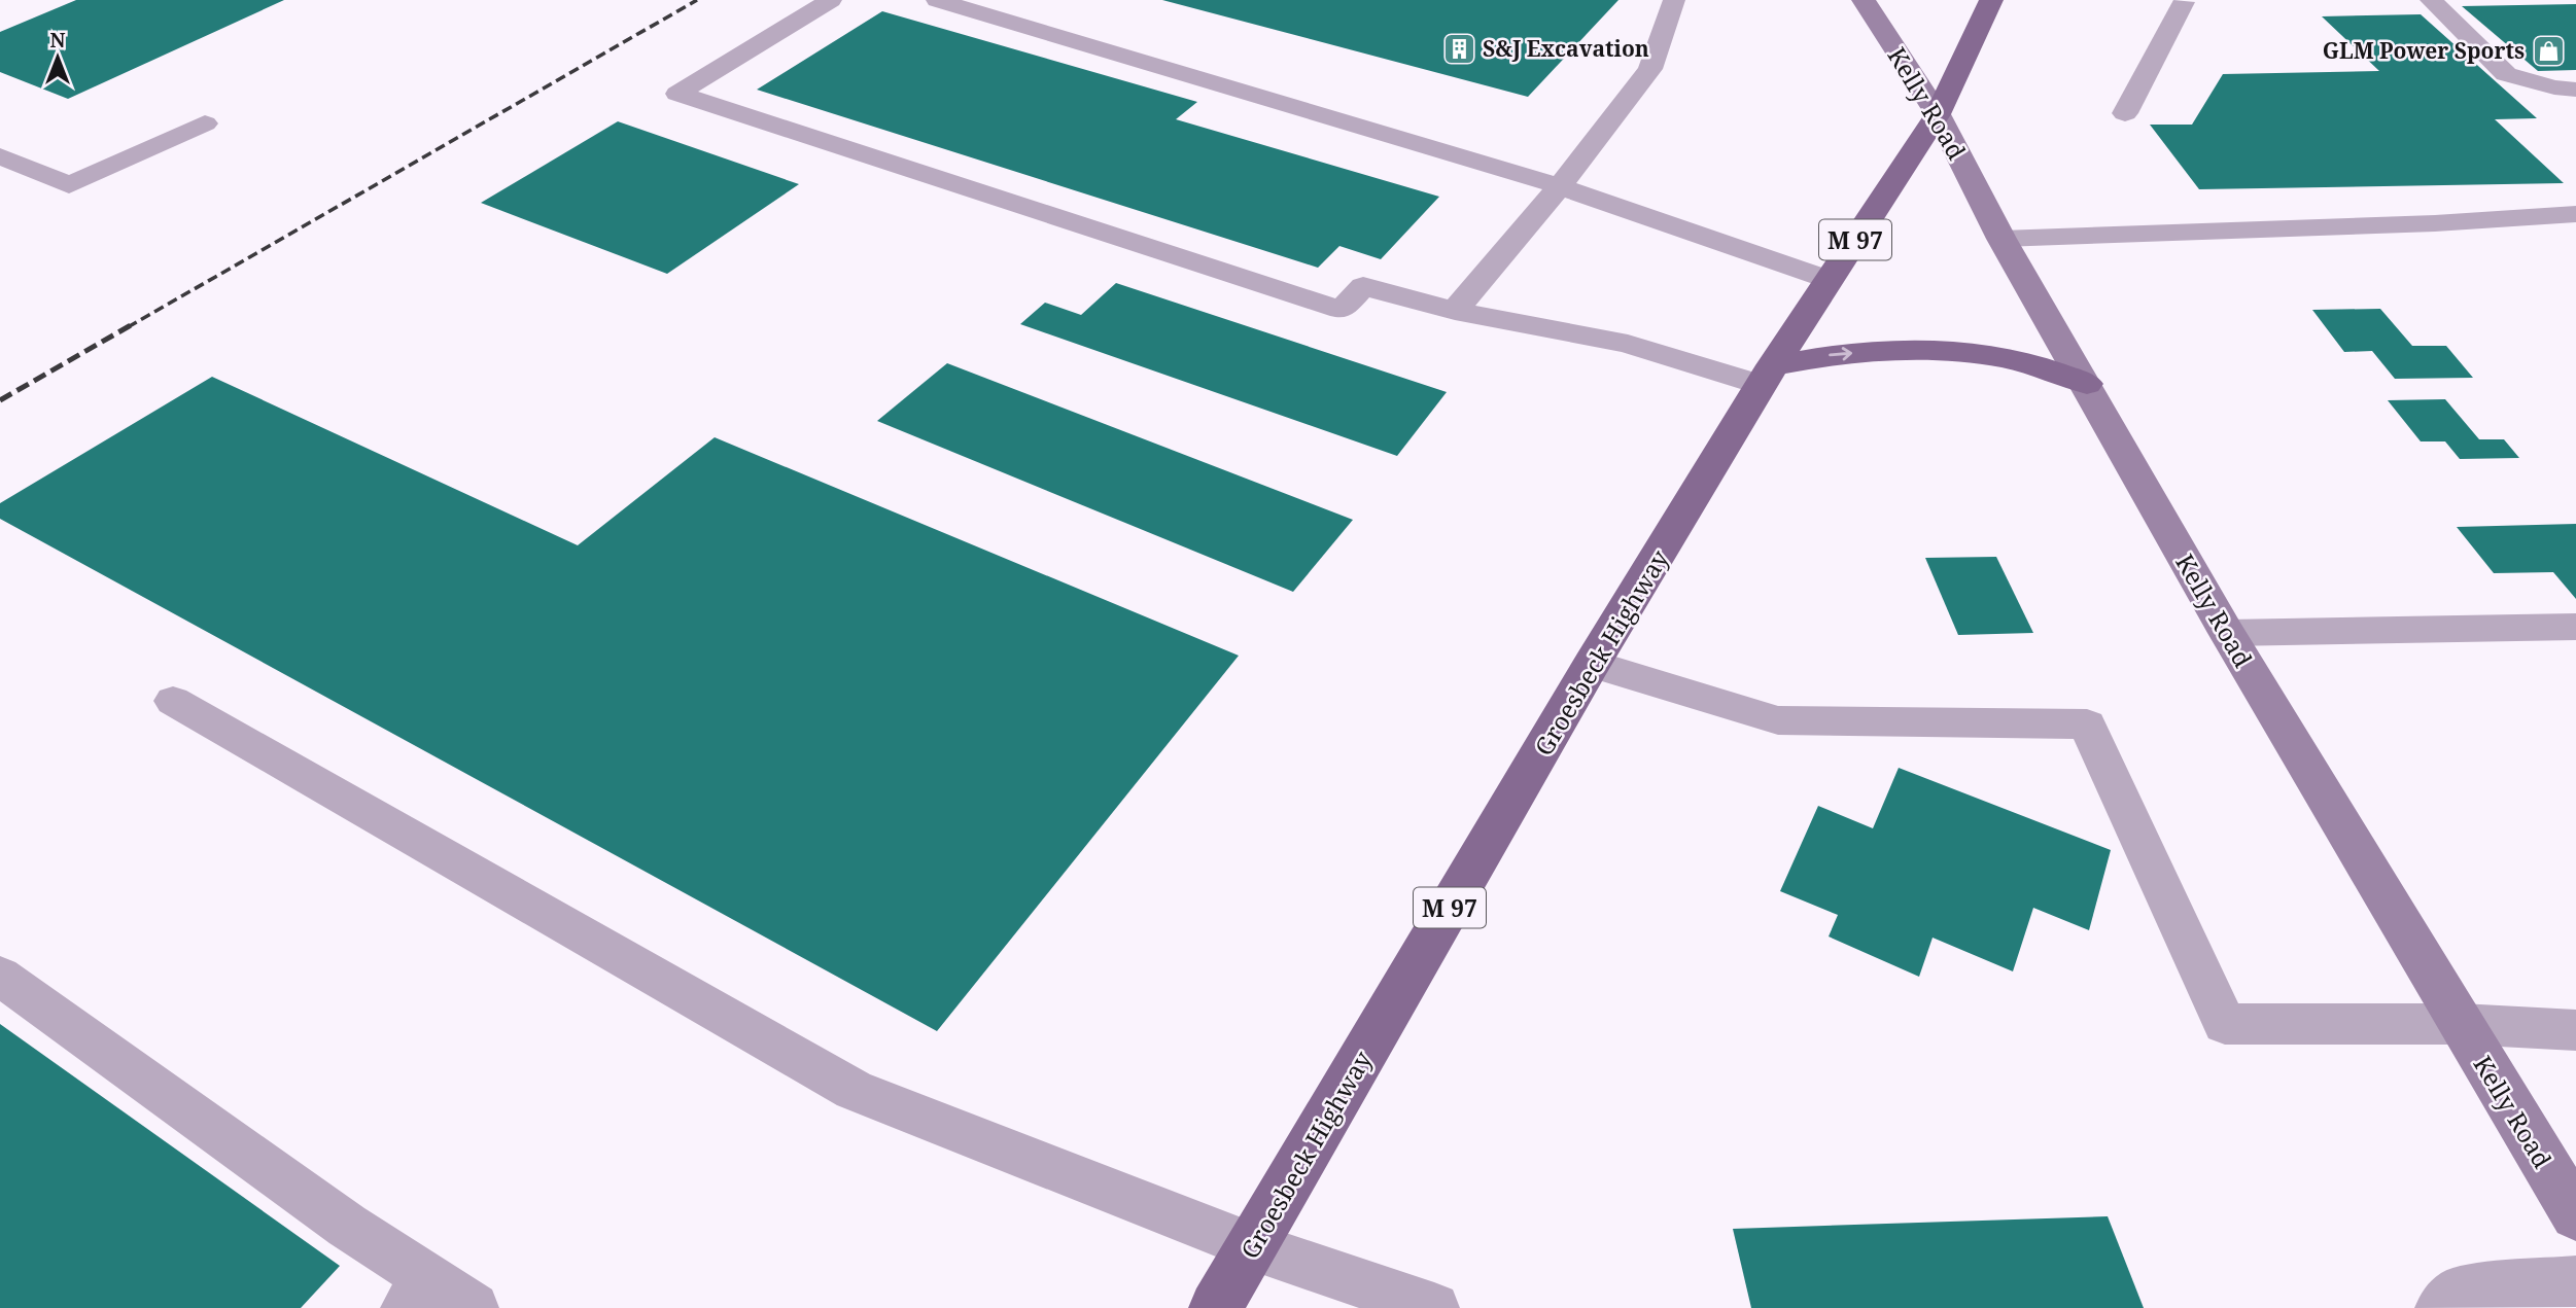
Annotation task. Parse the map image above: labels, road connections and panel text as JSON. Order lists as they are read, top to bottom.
{
  "streets": {
    "main road": ["M 97", "Groesbeck Highway"],
    "street": ["Kelly Road"]
  },
  "crossings": [
    ["Kelly Road", "Groesbeck Highway"]
  ],
  "places": {
    "building": ["S&J Excavation"],
    "shop": ["GLM Power Sports"]
  },
  "north": "top"
}
